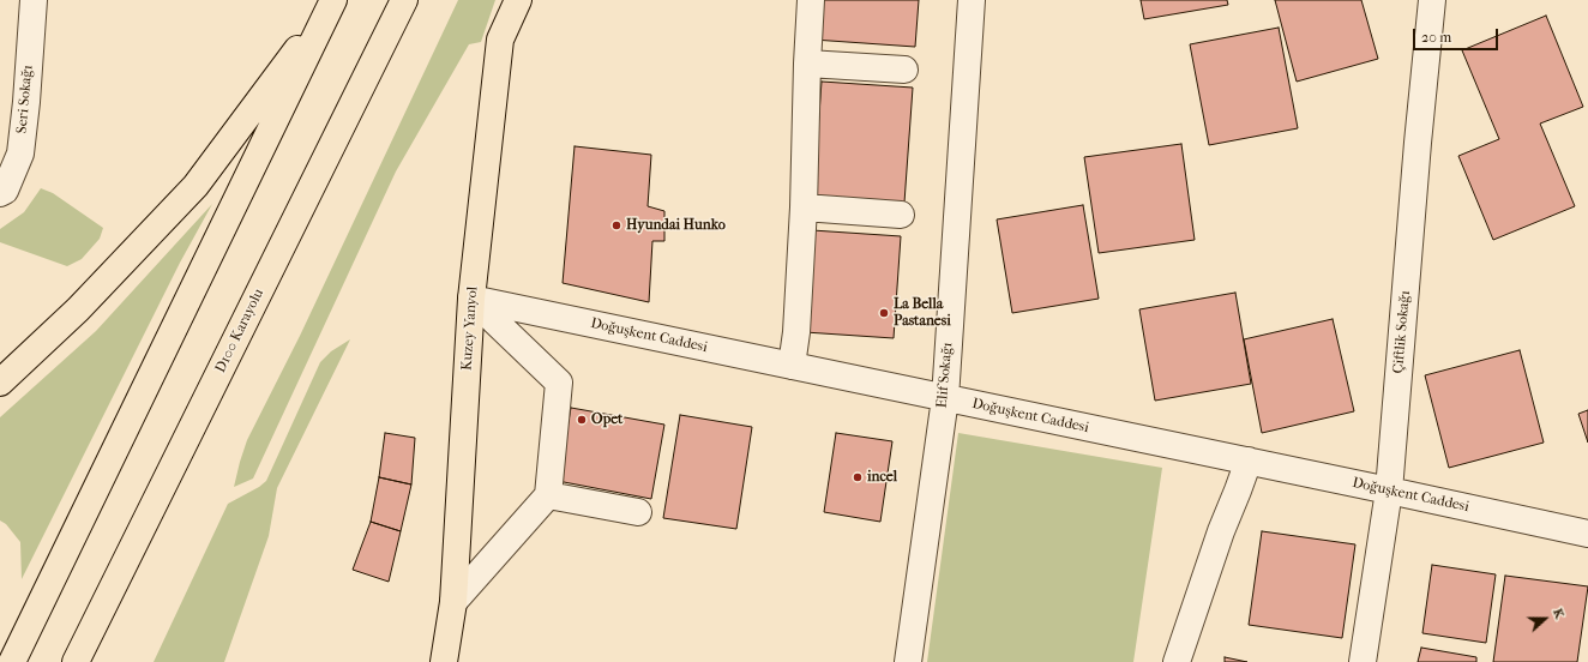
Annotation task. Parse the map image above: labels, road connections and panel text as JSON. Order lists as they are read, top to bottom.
{
  "streets": {
    "main road": ["Kuzey Yanyol", "D100 Karayolu"],
    "street": [
      "Seri Sokağı",
      "Çiftlik Sokağı",
      "Doğuşkent Caddesi",
      "Elif Sokağı"
    ]
  },
  "crossings": [
    ["Kuzey Yanyol", "Doğuşkent Caddesi"],
    ["Çiftlik Sokağı", "Doğuşkent Caddesi"],
    ["Doğuşkent Caddesi", "Elif Sokağı"]
  ],
  "places": [
    "Hyundai Hunko",
    "La Bella Pastanesi",
    "Opet",
    "incel"
  ],
  "scale_bar": "20 m",
  "north": "right"
}
